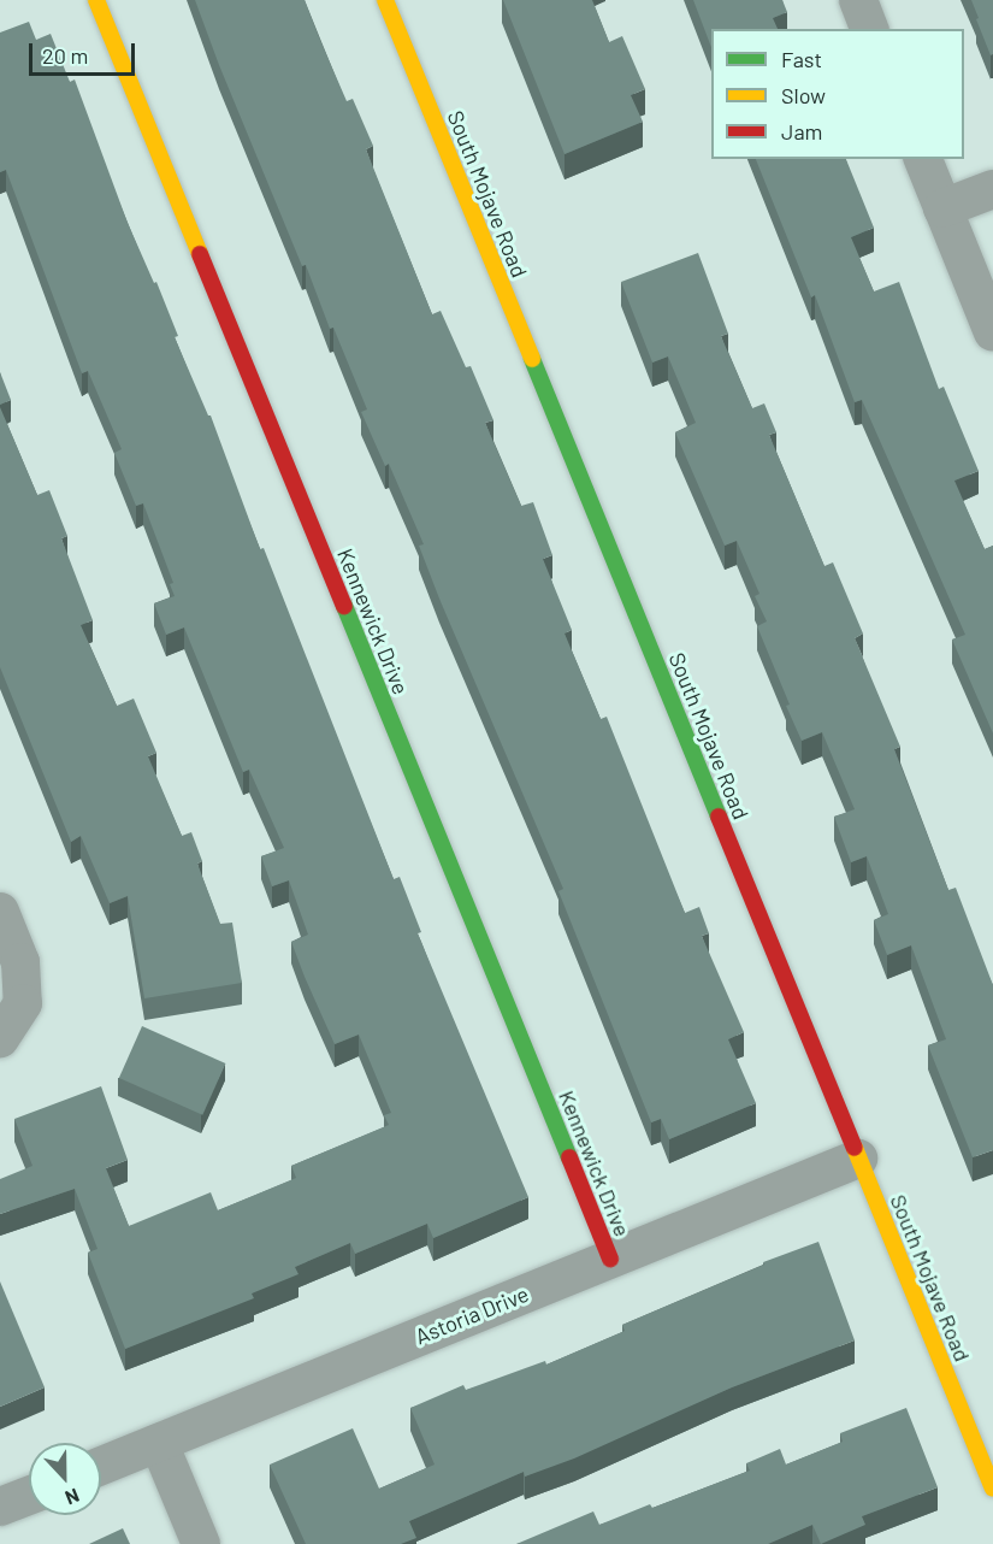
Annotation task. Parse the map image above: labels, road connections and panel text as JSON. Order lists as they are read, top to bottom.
{
  "streets": {
    "street": ["South Mojave Road", "Kennewick Drive", "Astoria Drive"]
  },
  "crossings": [
    ["South Mojave Road", "Astoria Drive"],
    ["Kennewick Drive", "Astoria Drive"]
  ],
  "legend": ["Fast", "Slow", "Jam"],
  "scale_bar": "20 m",
  "north": "bottom"
}
